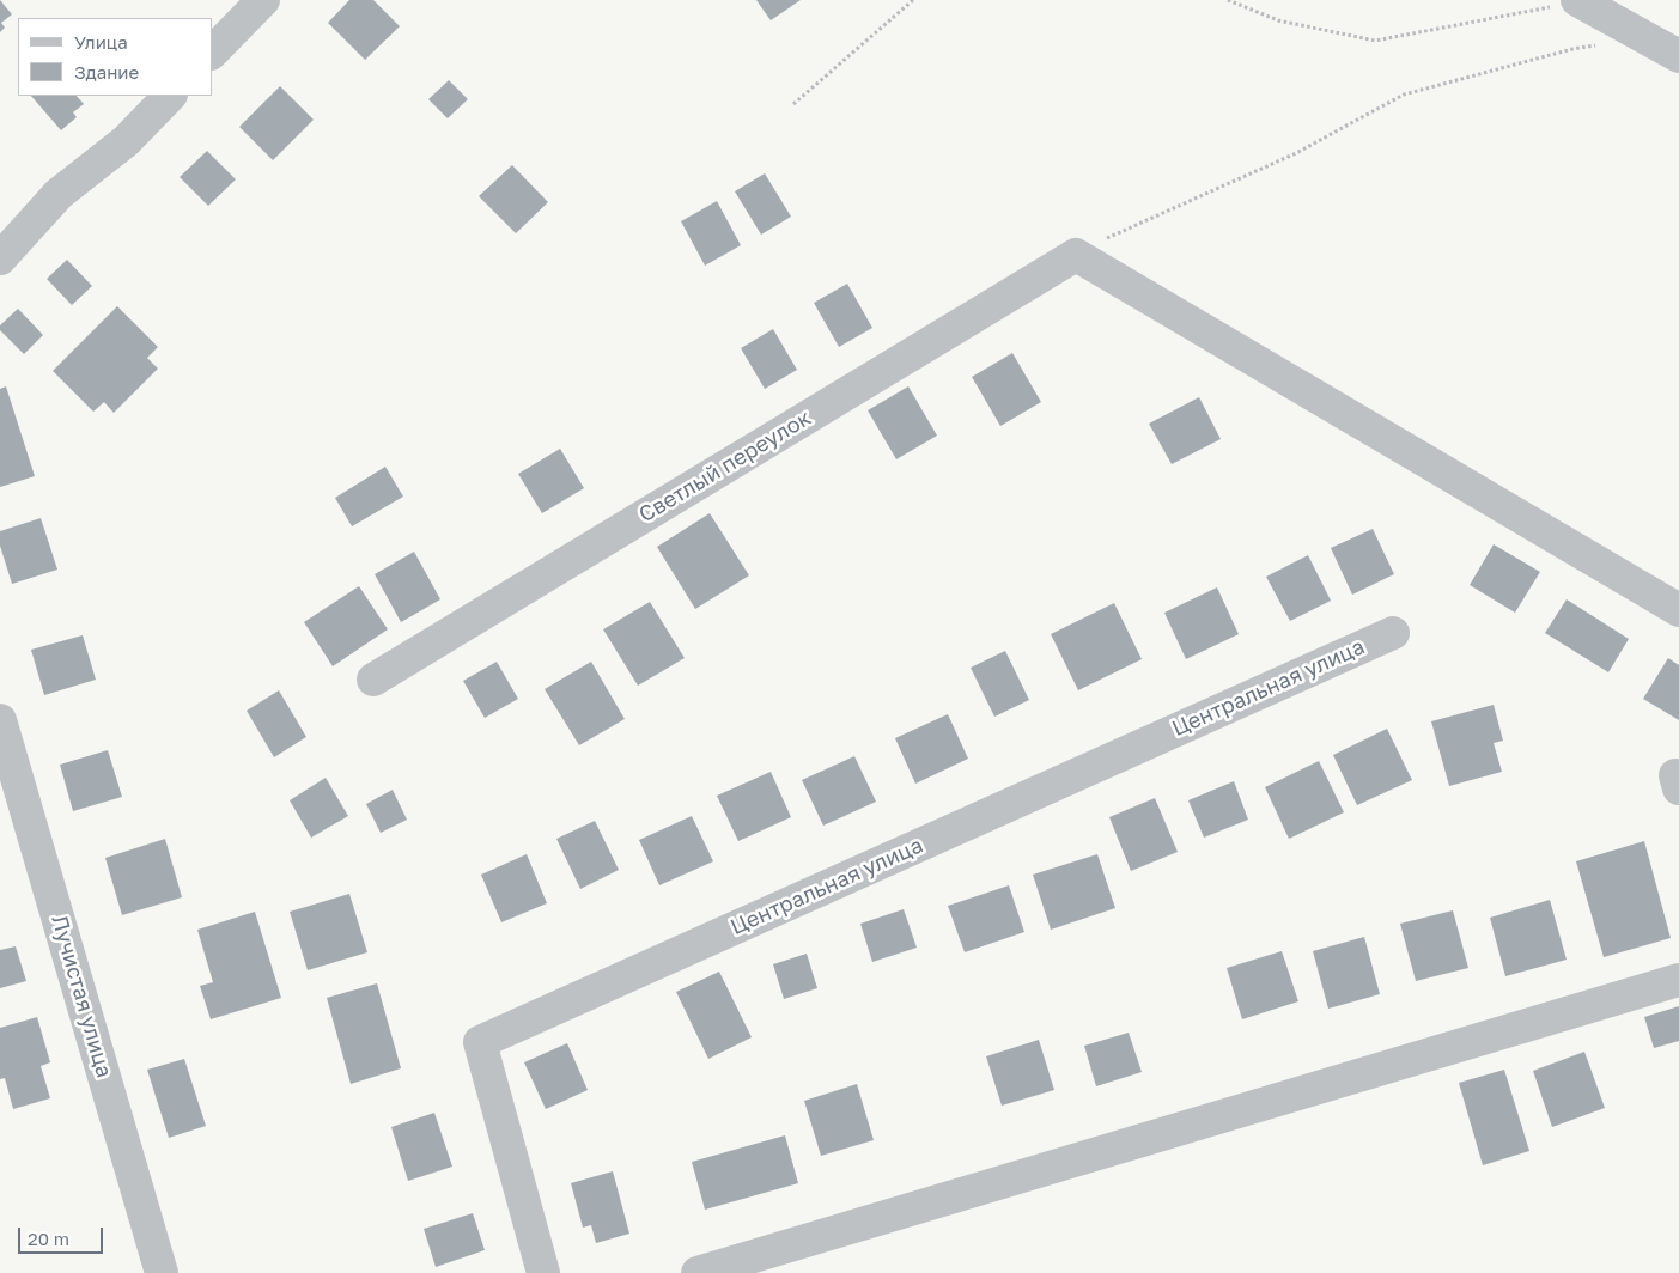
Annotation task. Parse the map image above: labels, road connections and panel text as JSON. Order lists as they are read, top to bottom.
{
  "streets": {
    "street": ["Светлый переулок", "Центральная улица", "Лучистая улица"]
  },
  "legend": ["Улица", "Здание"],
  "scale_bar": "20 m"
}
